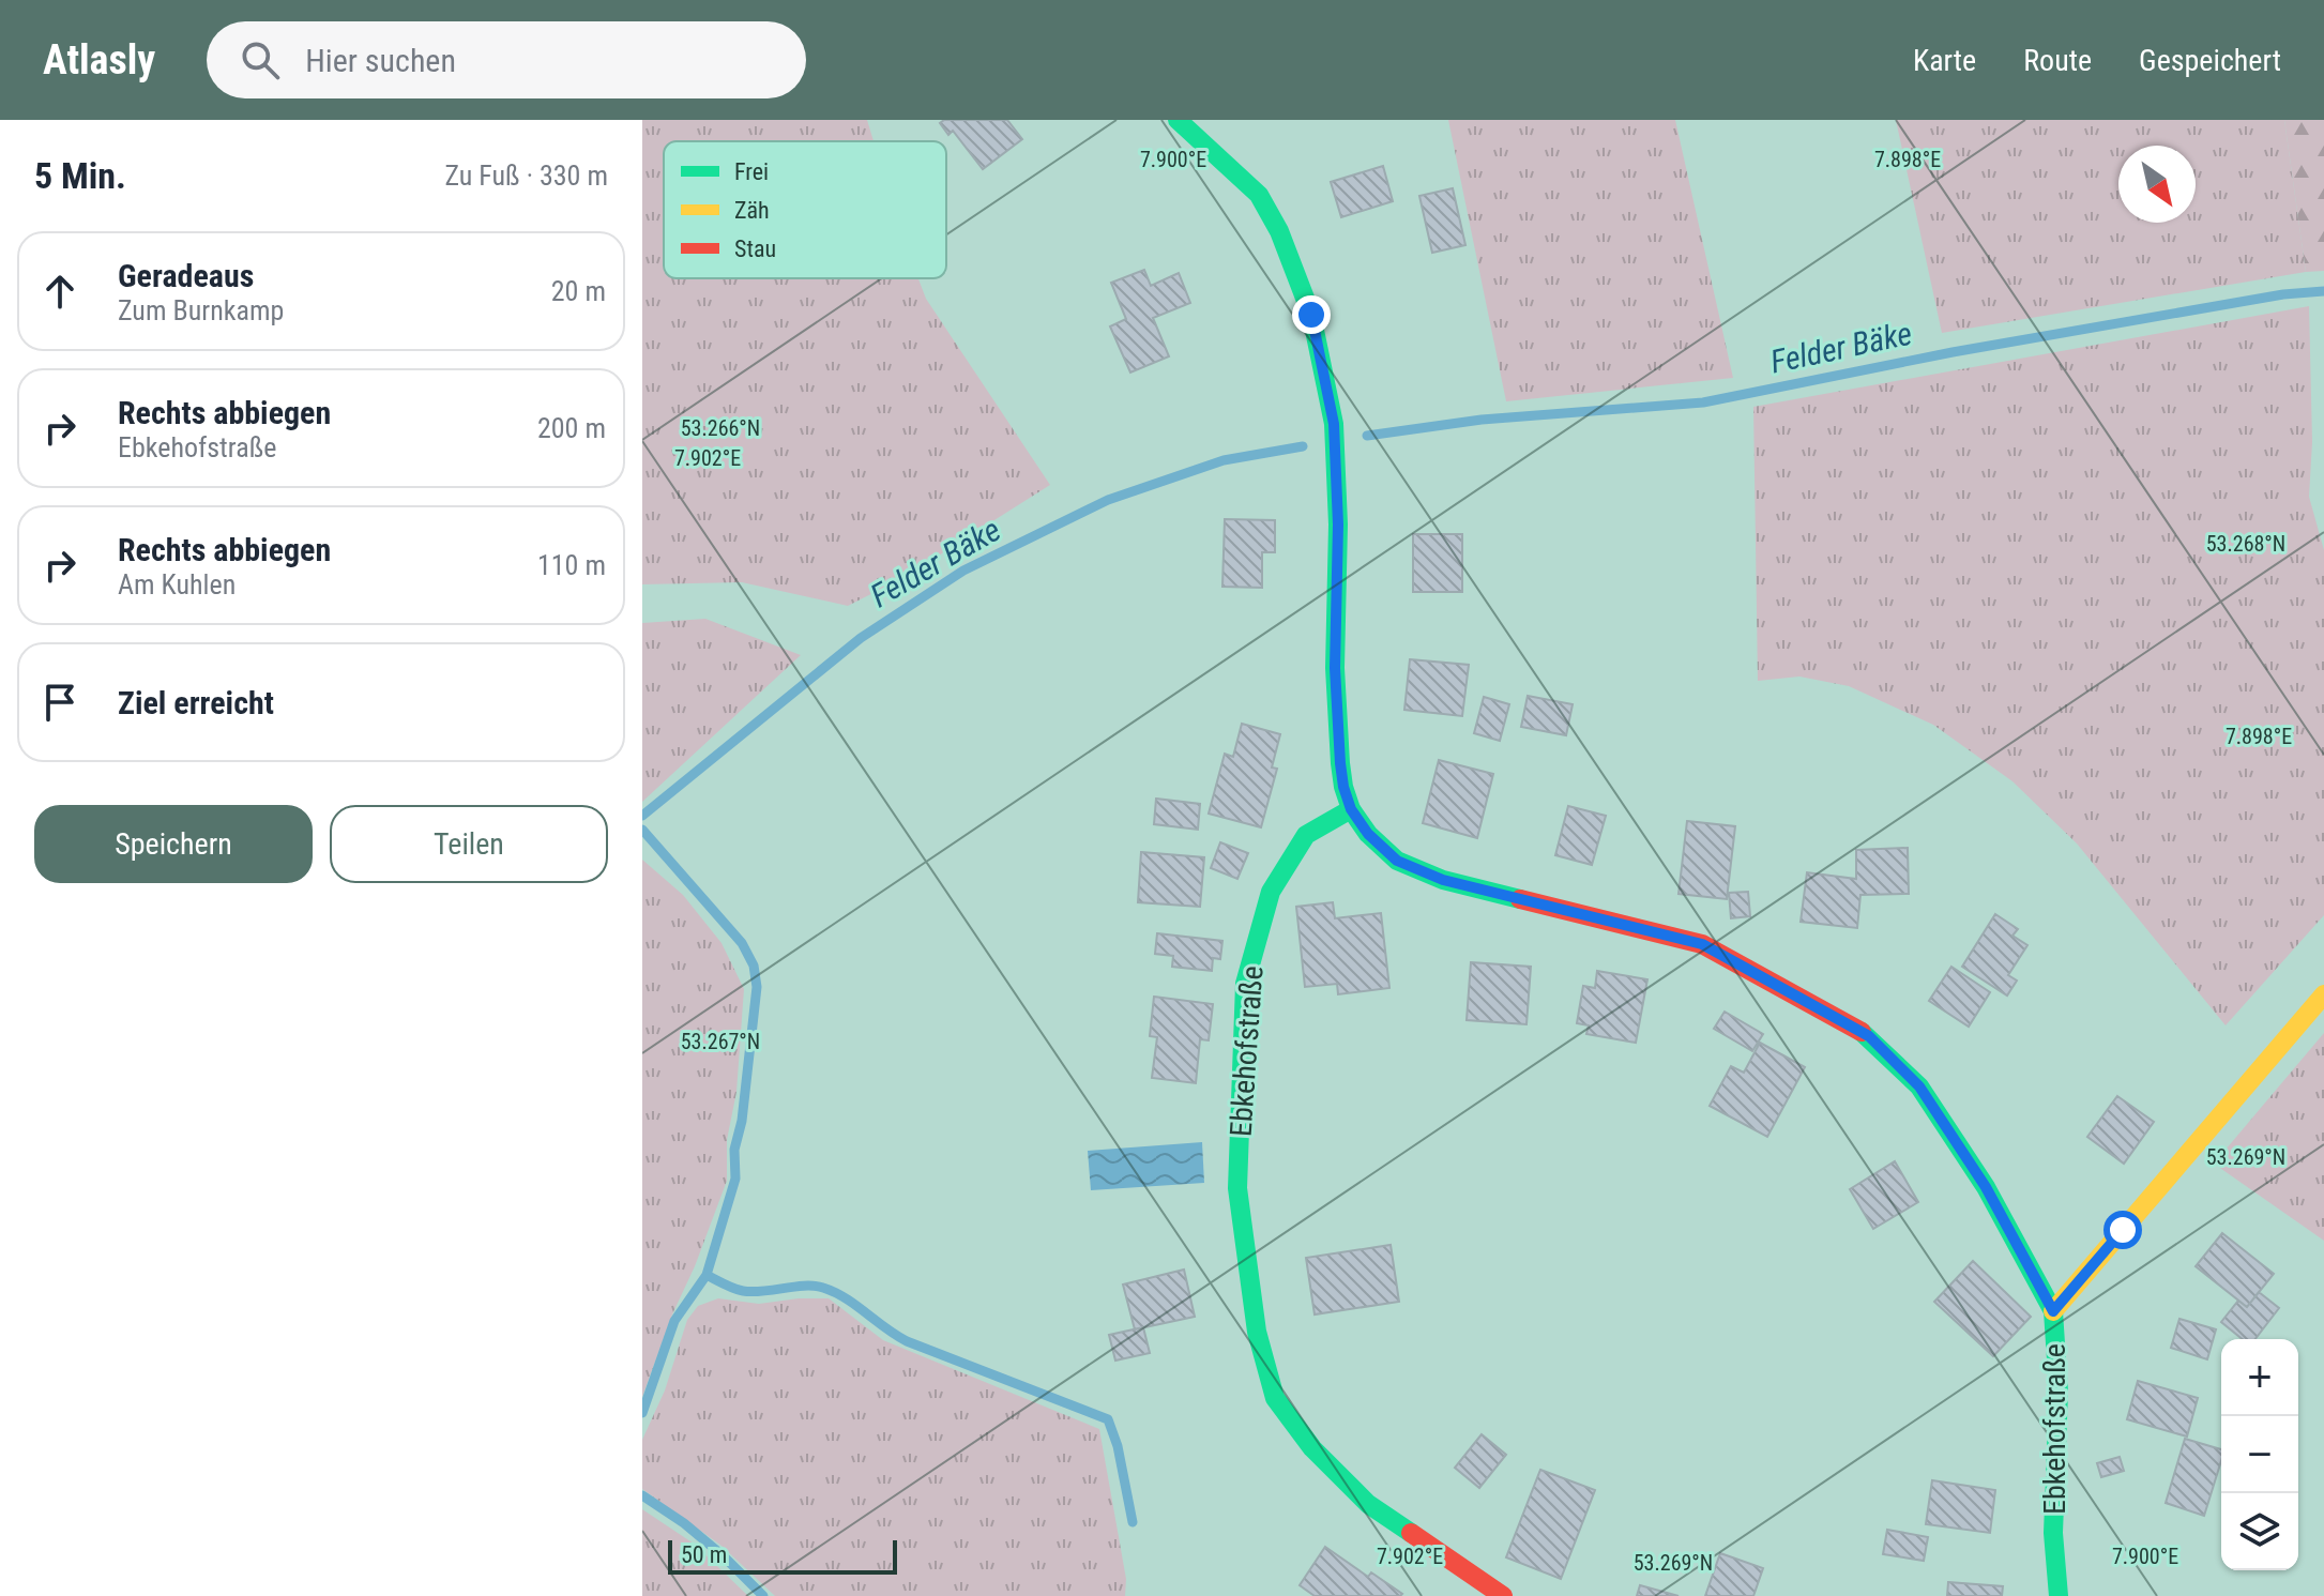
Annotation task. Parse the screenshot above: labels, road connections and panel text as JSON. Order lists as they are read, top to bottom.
{
  "streets": {
    "street": ["Ebkehofstraße"]
  },
  "water": ["Felder Bäke"],
  "legend": ["Frei", "Zäh", "Stau"],
  "scale_bar": "50 m",
  "north": "bottom right",
  "page": {
    "header": "Atlasly",
    "search": "Hier suchen",
    "nav": ["Karte", "Route", "Gespeichert"],
    "heading": ["5 Min.", "Zu Fuß · 330 m"],
    "list": [
      ["Geradeaus", "Zum Burnkamp", "20 m"],
      ["Rechts abbiegen", "Ebkehofstraße", "200 m"],
      ["Rechts abbiegen", "Am Kuhlen", "110 m"],
      "Ziel erreicht"
    ],
    "buttons": ["Speichern", "Teilen"],
    "map_buttons": ["+", "−"],
    "scale": "50 m"
  },
  "coordinates": [
    "7.900°E",
    "7.898°E",
    "53.266°N",
    "7.902°E",
    "53.268°N",
    "53.267°N",
    "53.269°N"
  ]
}
